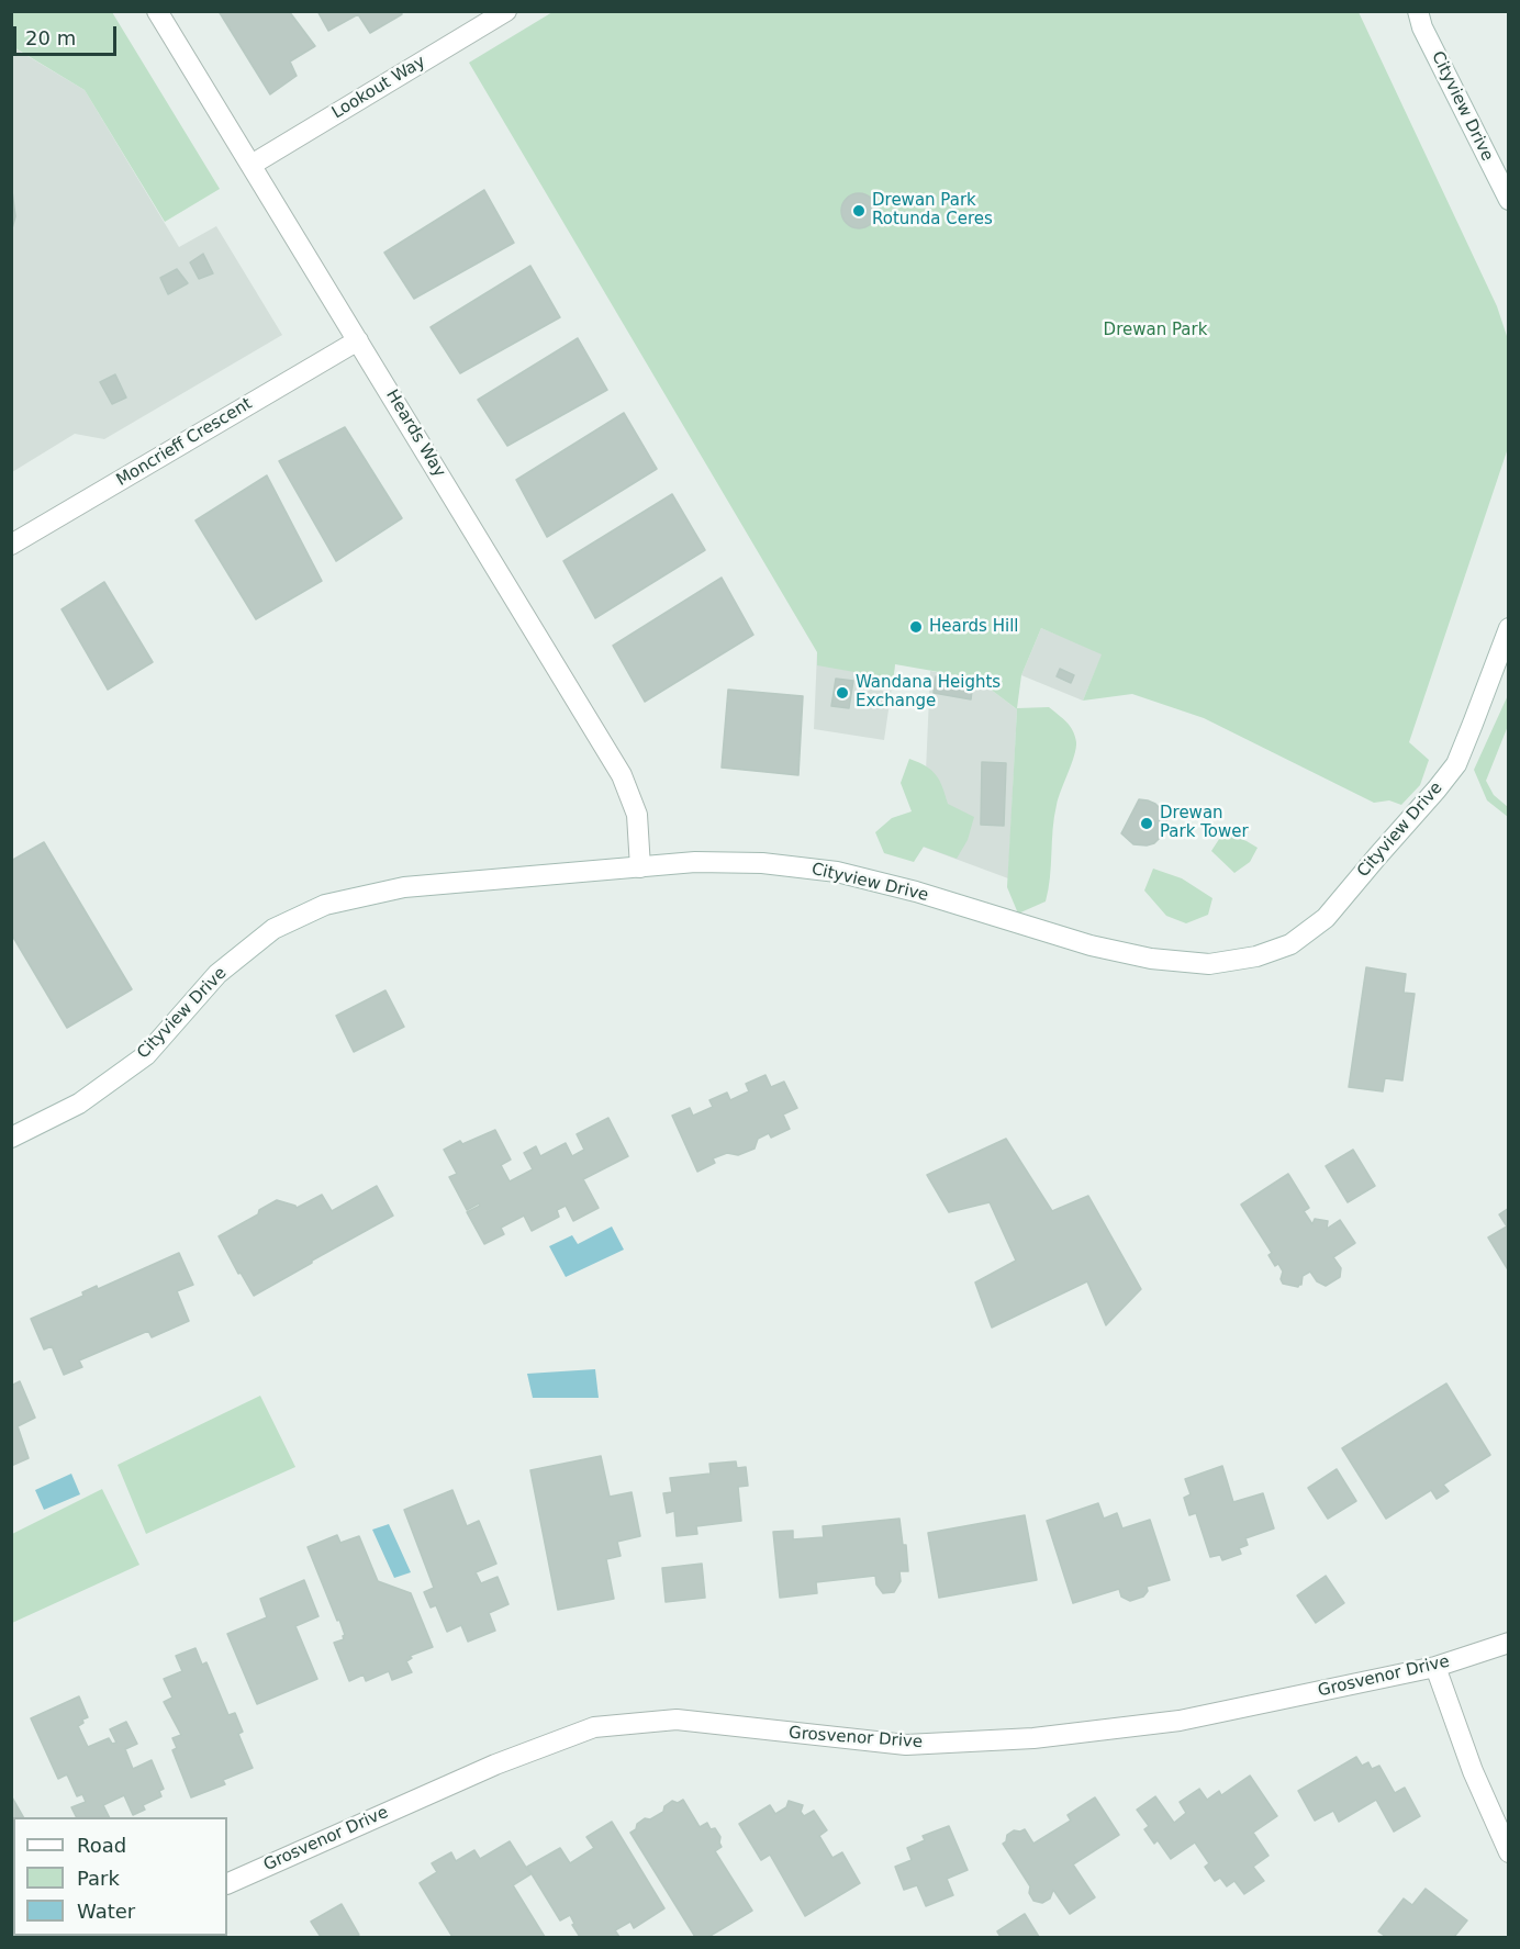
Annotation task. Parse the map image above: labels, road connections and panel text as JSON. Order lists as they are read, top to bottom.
{
  "streets": {
    "street": [
      "Lookout Way",
      "Cityview Drive",
      "Heards Way",
      "Moncrieff Crescent",
      "Grosvenor Drive"
    ]
  },
  "crossings": [
    ["Lookout Way", "Heards Way"],
    ["Cityview Drive", "Heards Way"],
    ["Heards Way", "Moncrieff Crescent"]
  ],
  "parks": ["Drewan Park"],
  "places": [
    "Drewan Park Rotunda Ceres",
    "Heards Hill",
    "Wandana Heights Exchange",
    "Drewan Park Tower"
  ],
  "legend": ["Road", "Park", "Water"],
  "scale_bar": "20 m"
}
